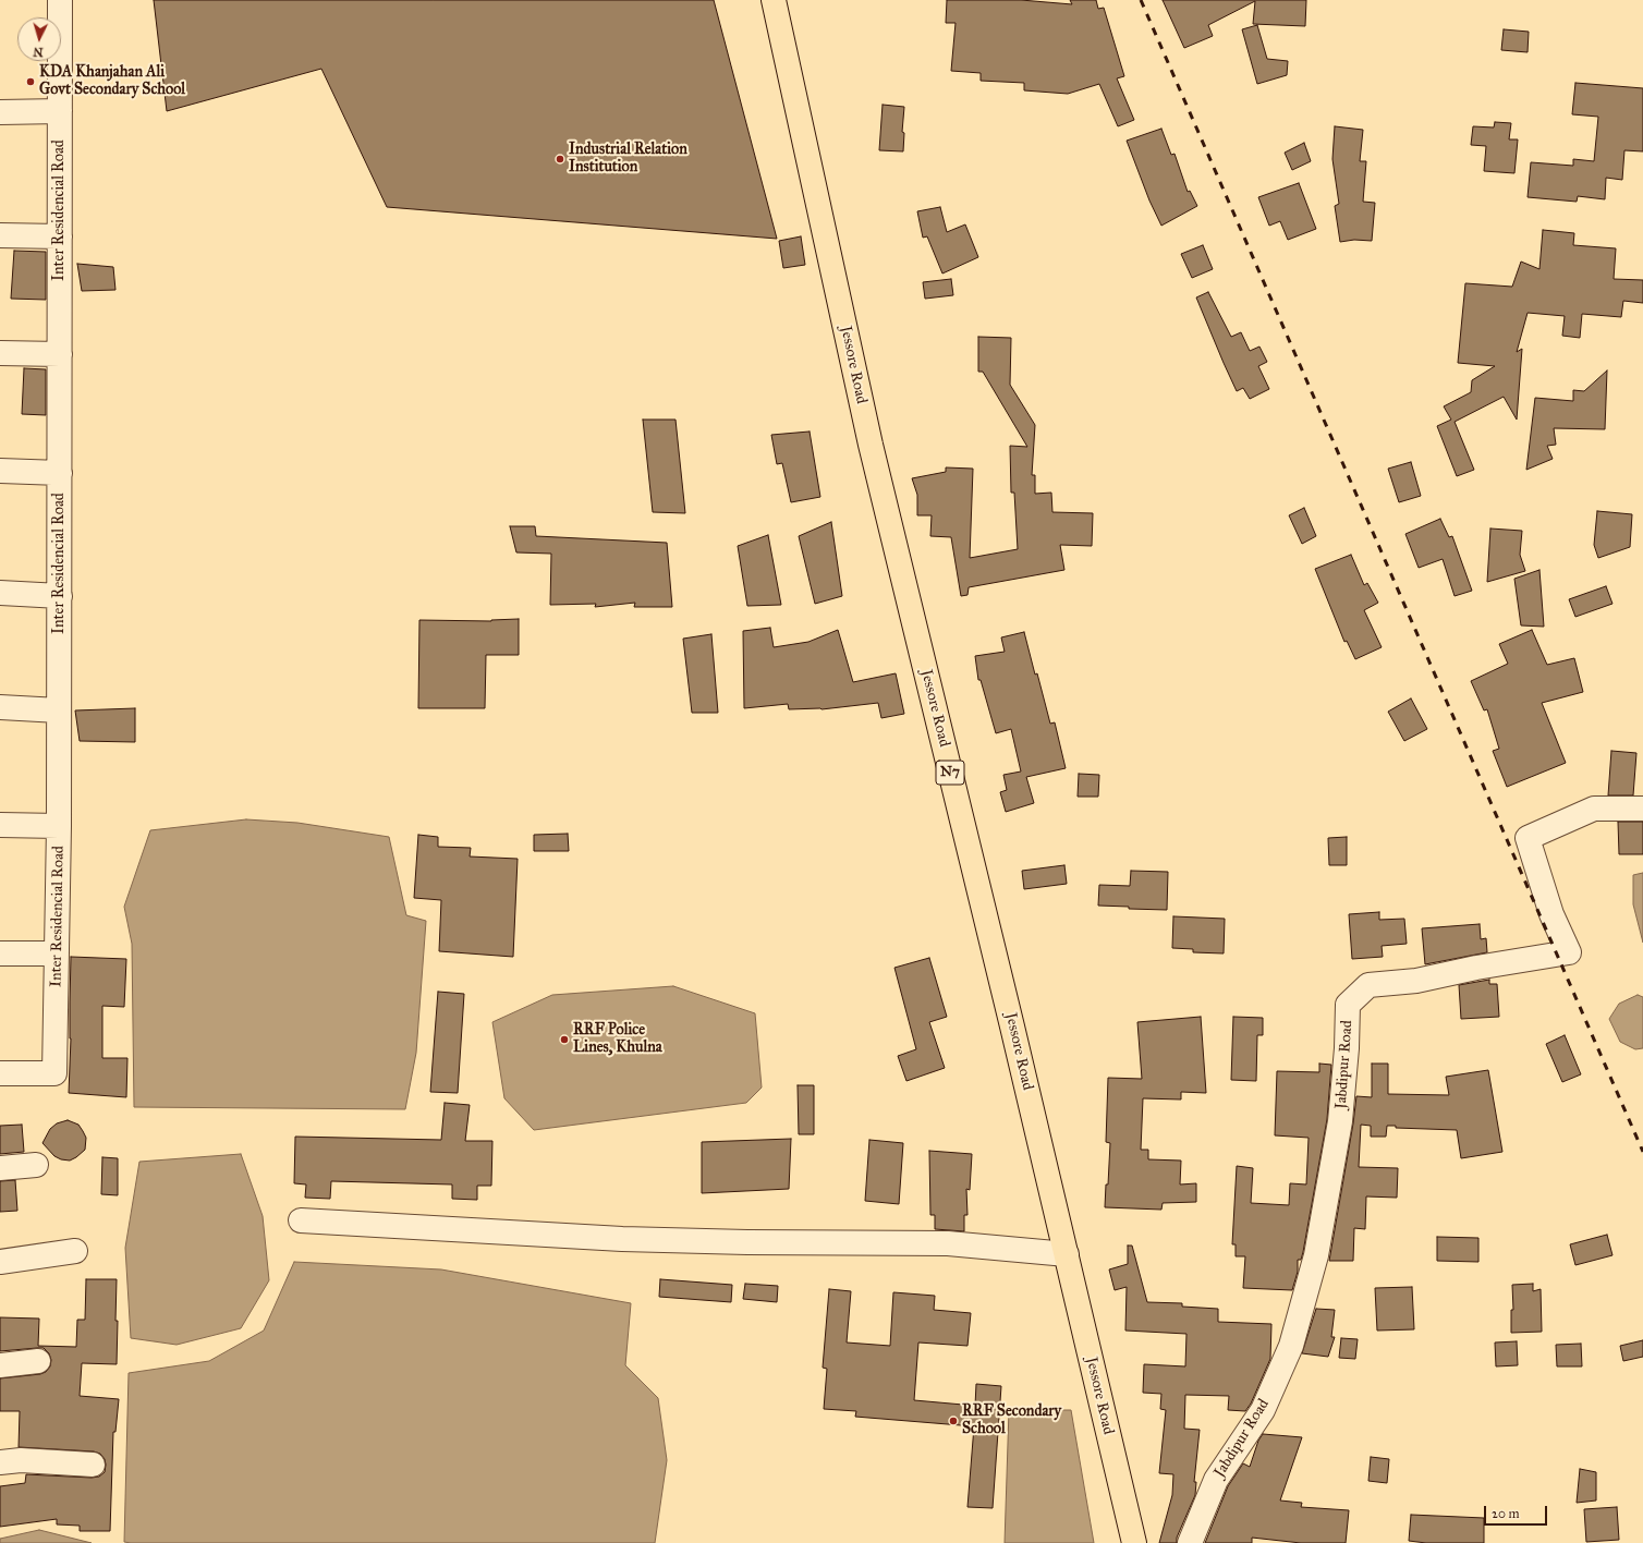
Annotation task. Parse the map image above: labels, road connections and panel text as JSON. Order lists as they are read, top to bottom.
{
  "streets": {
    "highway": ["Jessore Road", "N7"],
    "street": ["Inter Residencial Road", "Jabdipur Road"]
  },
  "places": [
    "KDA Khanjahan Ali Govt Secondary School",
    "Industrial Relation Institution",
    "RRF Police Lines, Khulna",
    "RRF Secondary School"
  ],
  "scale_bar": "20 m",
  "north": "bottom"
}
